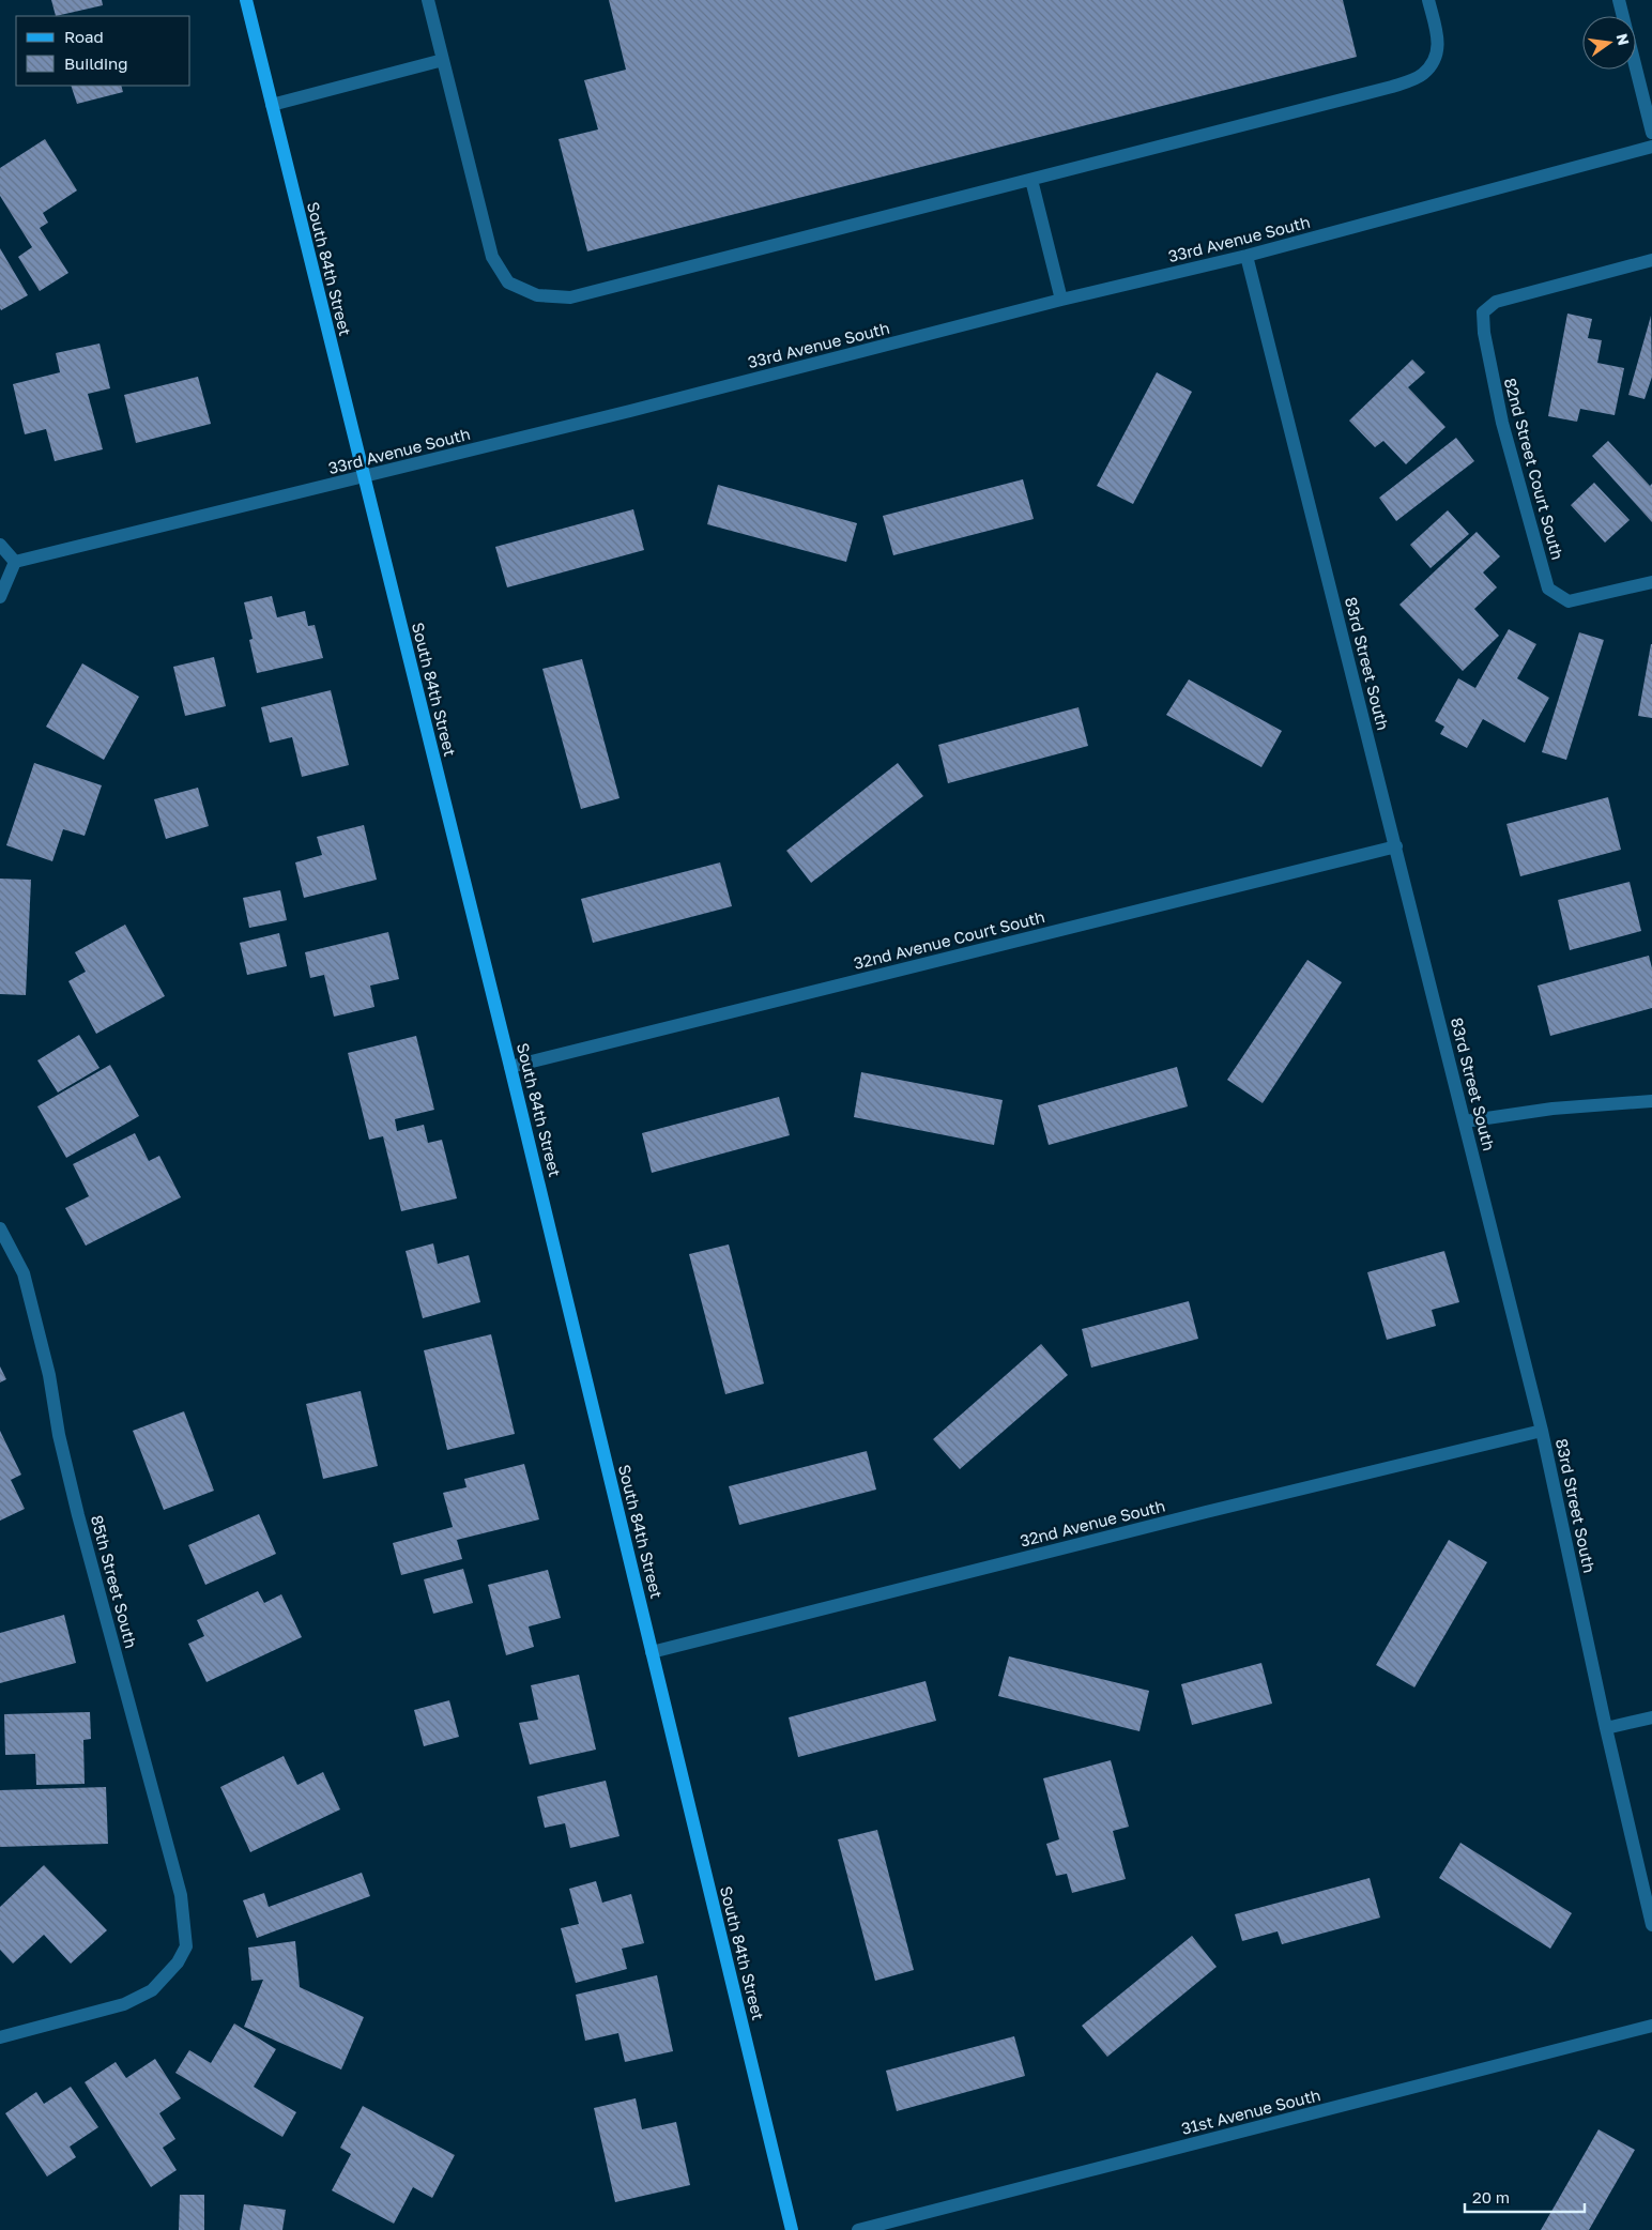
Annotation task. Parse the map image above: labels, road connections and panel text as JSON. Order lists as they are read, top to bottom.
{
  "streets": {
    "main road": ["South 84th Street"],
    "street": [
      "33rd Avenue South",
      "82nd Street Court South",
      "83rd Street South",
      "32nd Avenue Court South",
      "32nd Avenue South",
      "85th Street South",
      "31st Avenue South"
    ]
  },
  "crossings": [
    ["33rd Avenue South", "South 84th Street"],
    ["33rd Avenue South", "83rd Street South"],
    ["South 84th Street", "32nd Avenue Court South"],
    ["South 84th Street", "32nd Avenue South"],
    ["83rd Street South", "32nd Avenue Court South"],
    ["83rd Street South", "32nd Avenue South"]
  ],
  "legend": ["Road", "Building"],
  "scale_bar": "20 m",
  "north": "right"
}
